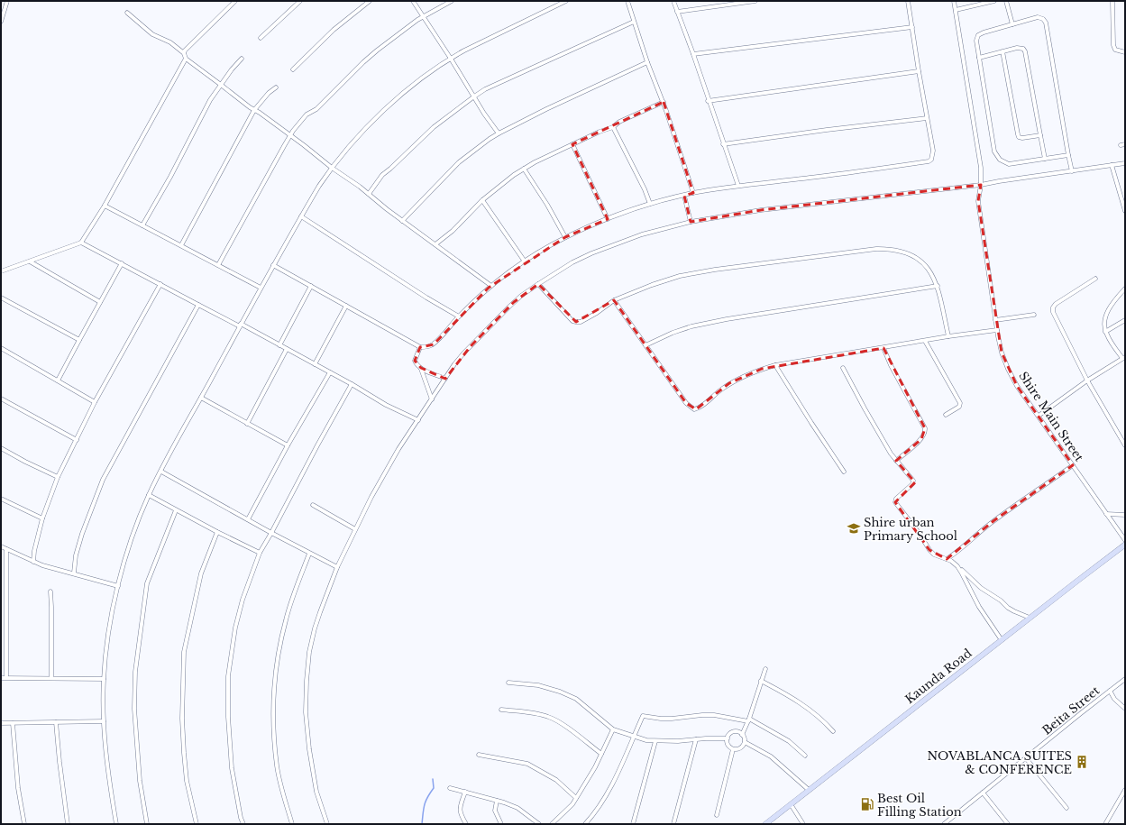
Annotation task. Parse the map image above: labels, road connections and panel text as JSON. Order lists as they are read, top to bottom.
{
  "streets": {
    "main road": ["Kaunda Road"],
    "street": ["Shire Main Street", "Beita Street"]
  },
  "places": {
    "school or university": ["Shire urban Primary School"],
    "building": ["NOVABLANCA SUITES & CONFERENCE"],
    "fuel station": ["Best Oil Filling Station"]
  }
}
